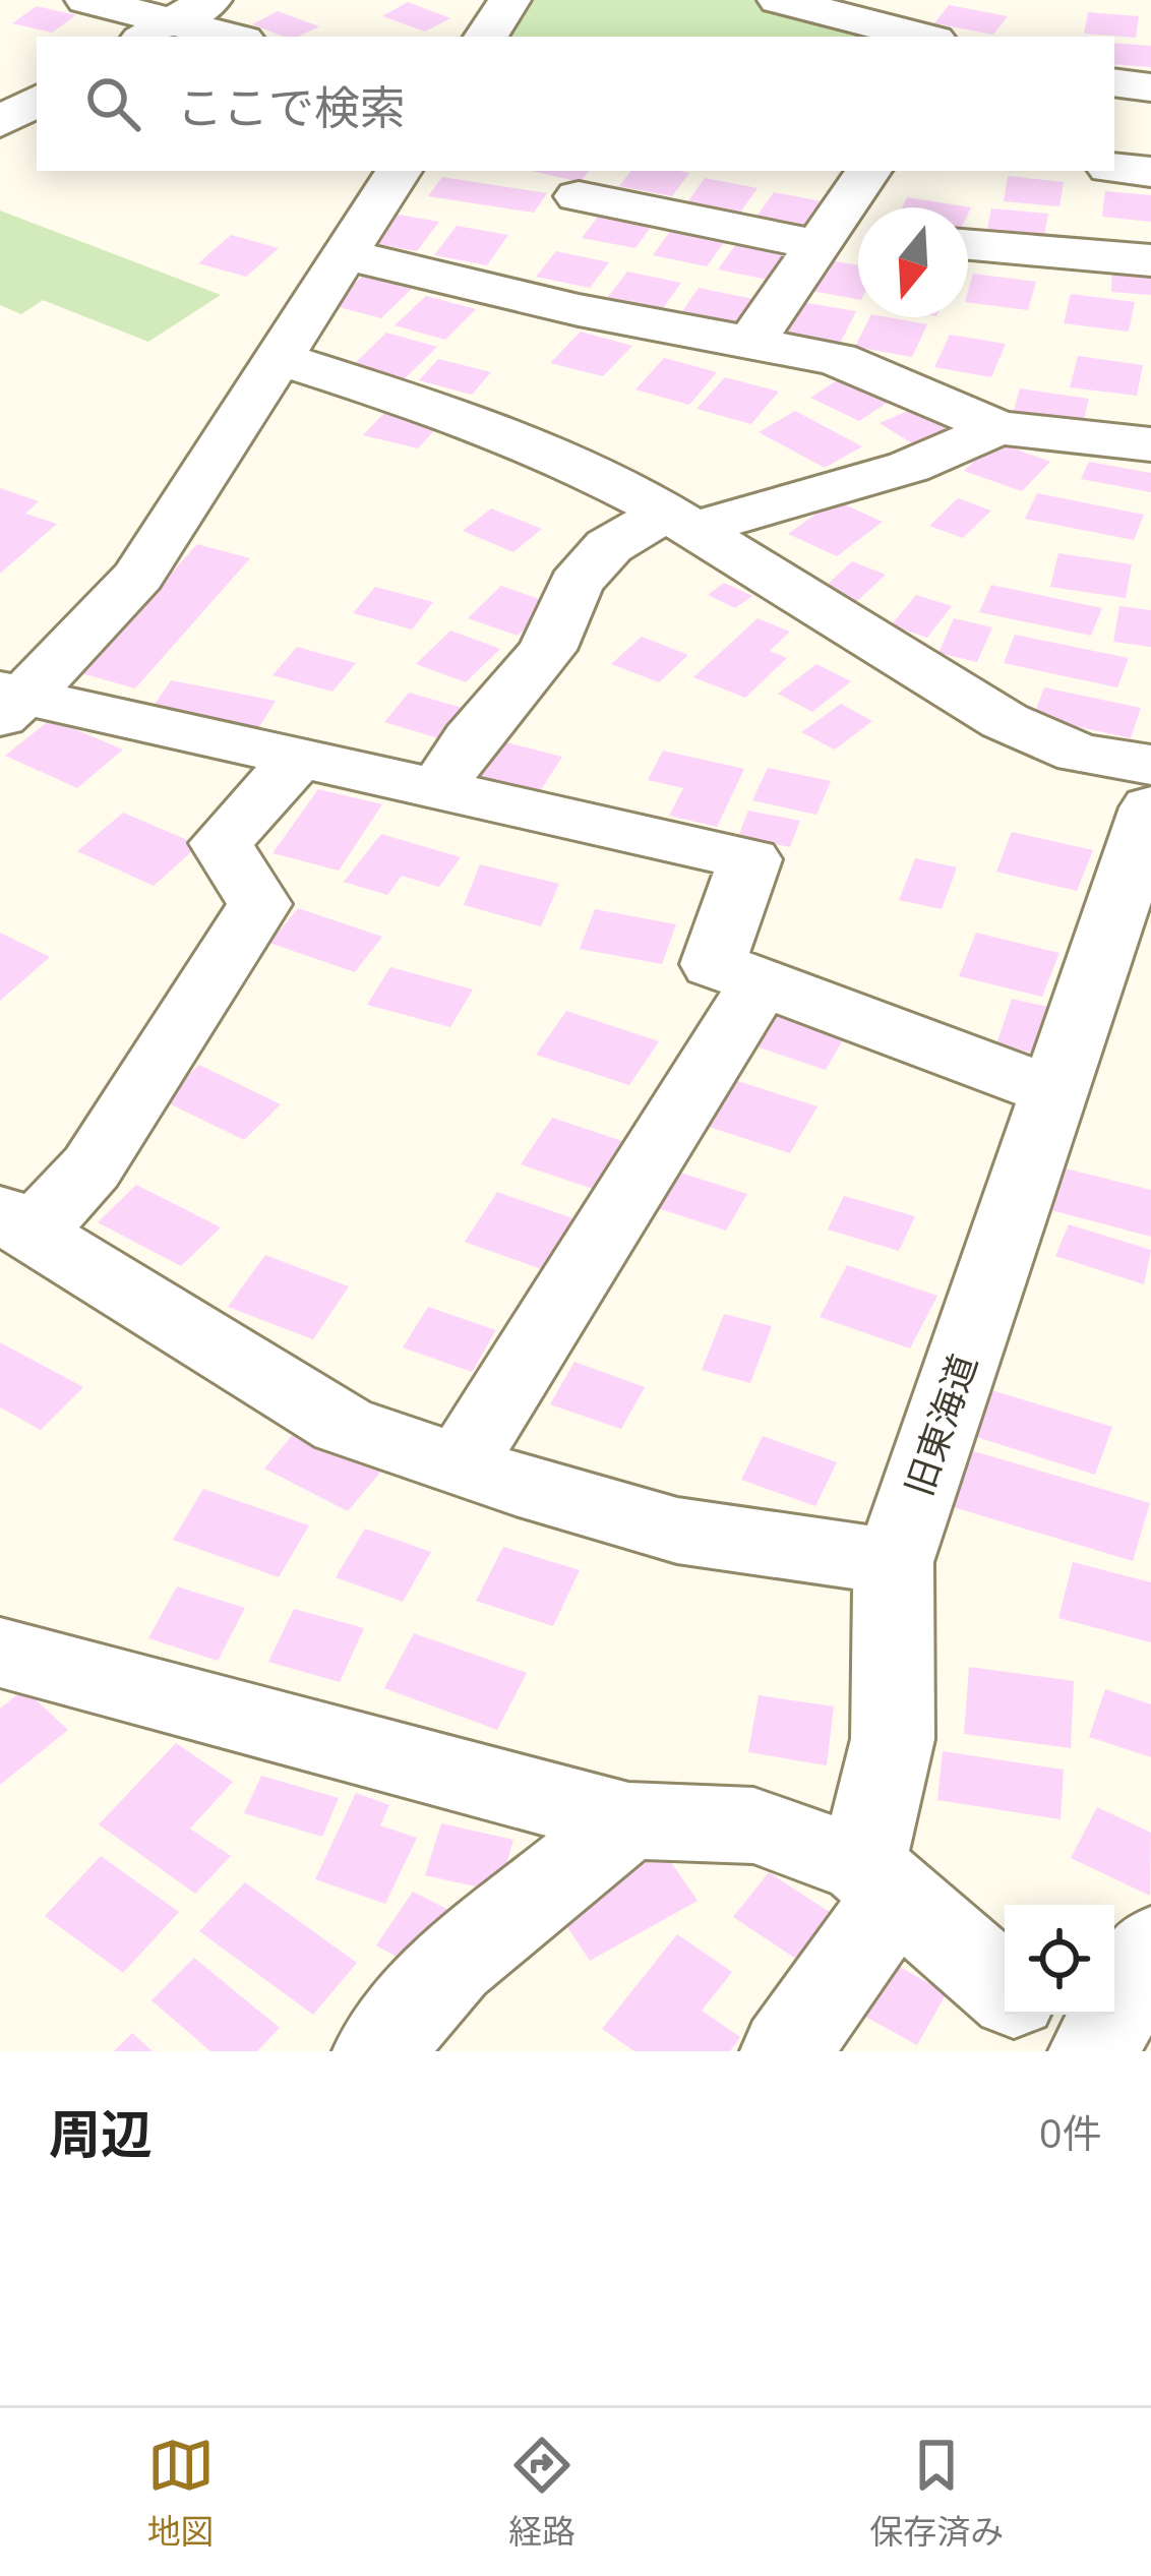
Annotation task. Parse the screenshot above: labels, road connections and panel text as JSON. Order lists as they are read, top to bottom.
{
  "streets": {
    "street": ["旧東海道"]
  },
  "north": "bottom",
  "page": {
    "search": "ここで検索",
    "heading": ["周辺", "0件"],
    "nav": ["地図", "経路", "保存済み"]
  }
}
